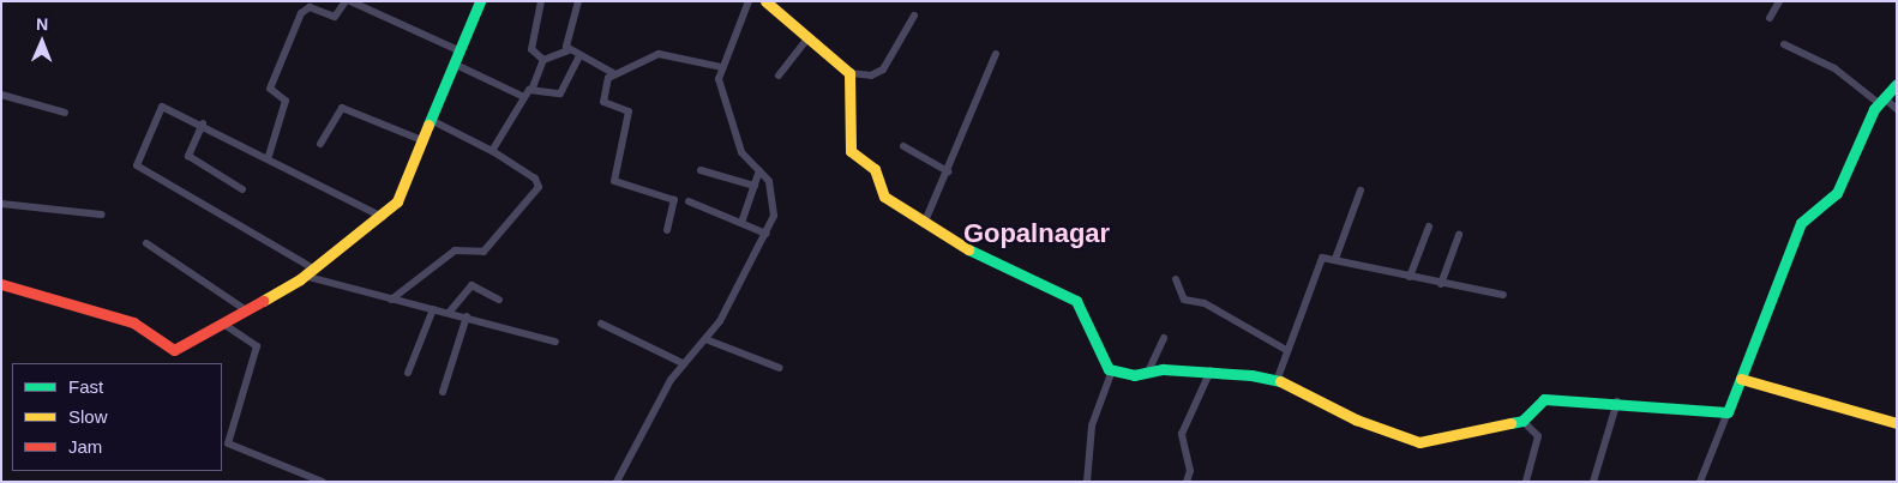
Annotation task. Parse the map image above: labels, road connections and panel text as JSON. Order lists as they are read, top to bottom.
{
  "districts": ["Gopalnagar"],
  "legend": ["Fast", "Slow", "Jam"],
  "north": "top"
}
